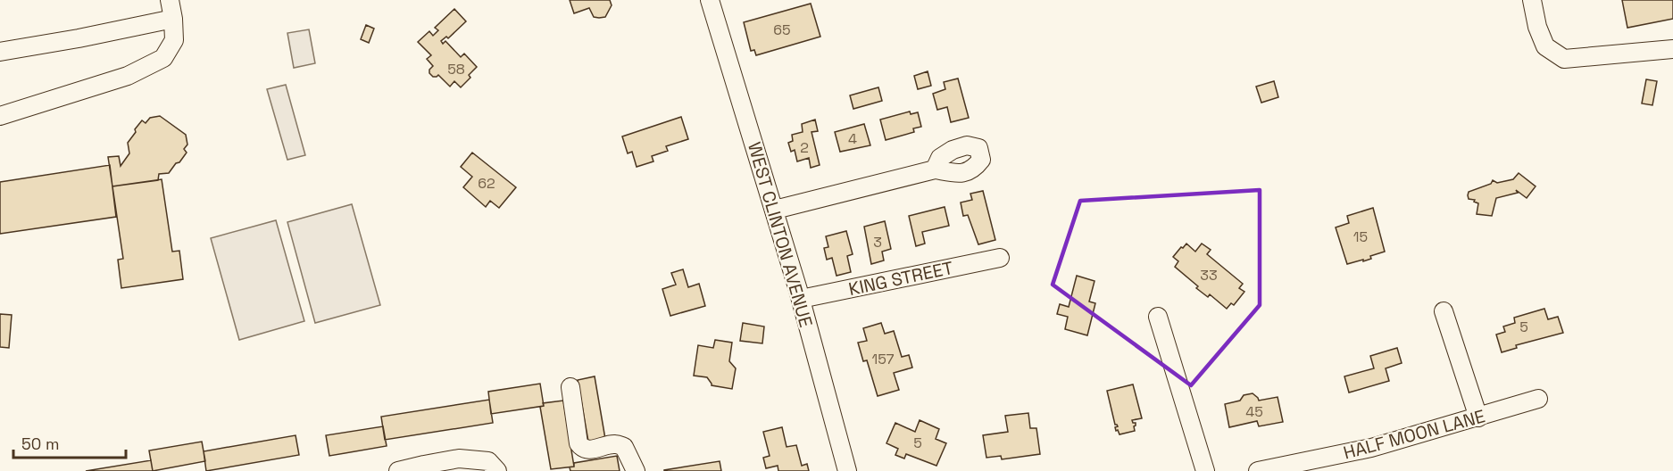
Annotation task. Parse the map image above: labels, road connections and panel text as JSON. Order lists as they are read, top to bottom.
{
  "streets": {
    "street": ["WEST CLINTON AVENUE", "KING STREET", "HALF MOON LANE"]
  },
  "crossings": [
    ["WEST CLINTON AVENUE", "KING STREET"]
  ],
  "house_numbers": [
    "65",
    "58",
    "4",
    "2",
    "62",
    "15",
    "3",
    "33",
    "5",
    "157",
    "45",
    "5"
  ],
  "scale_bar": "50 m"
}
